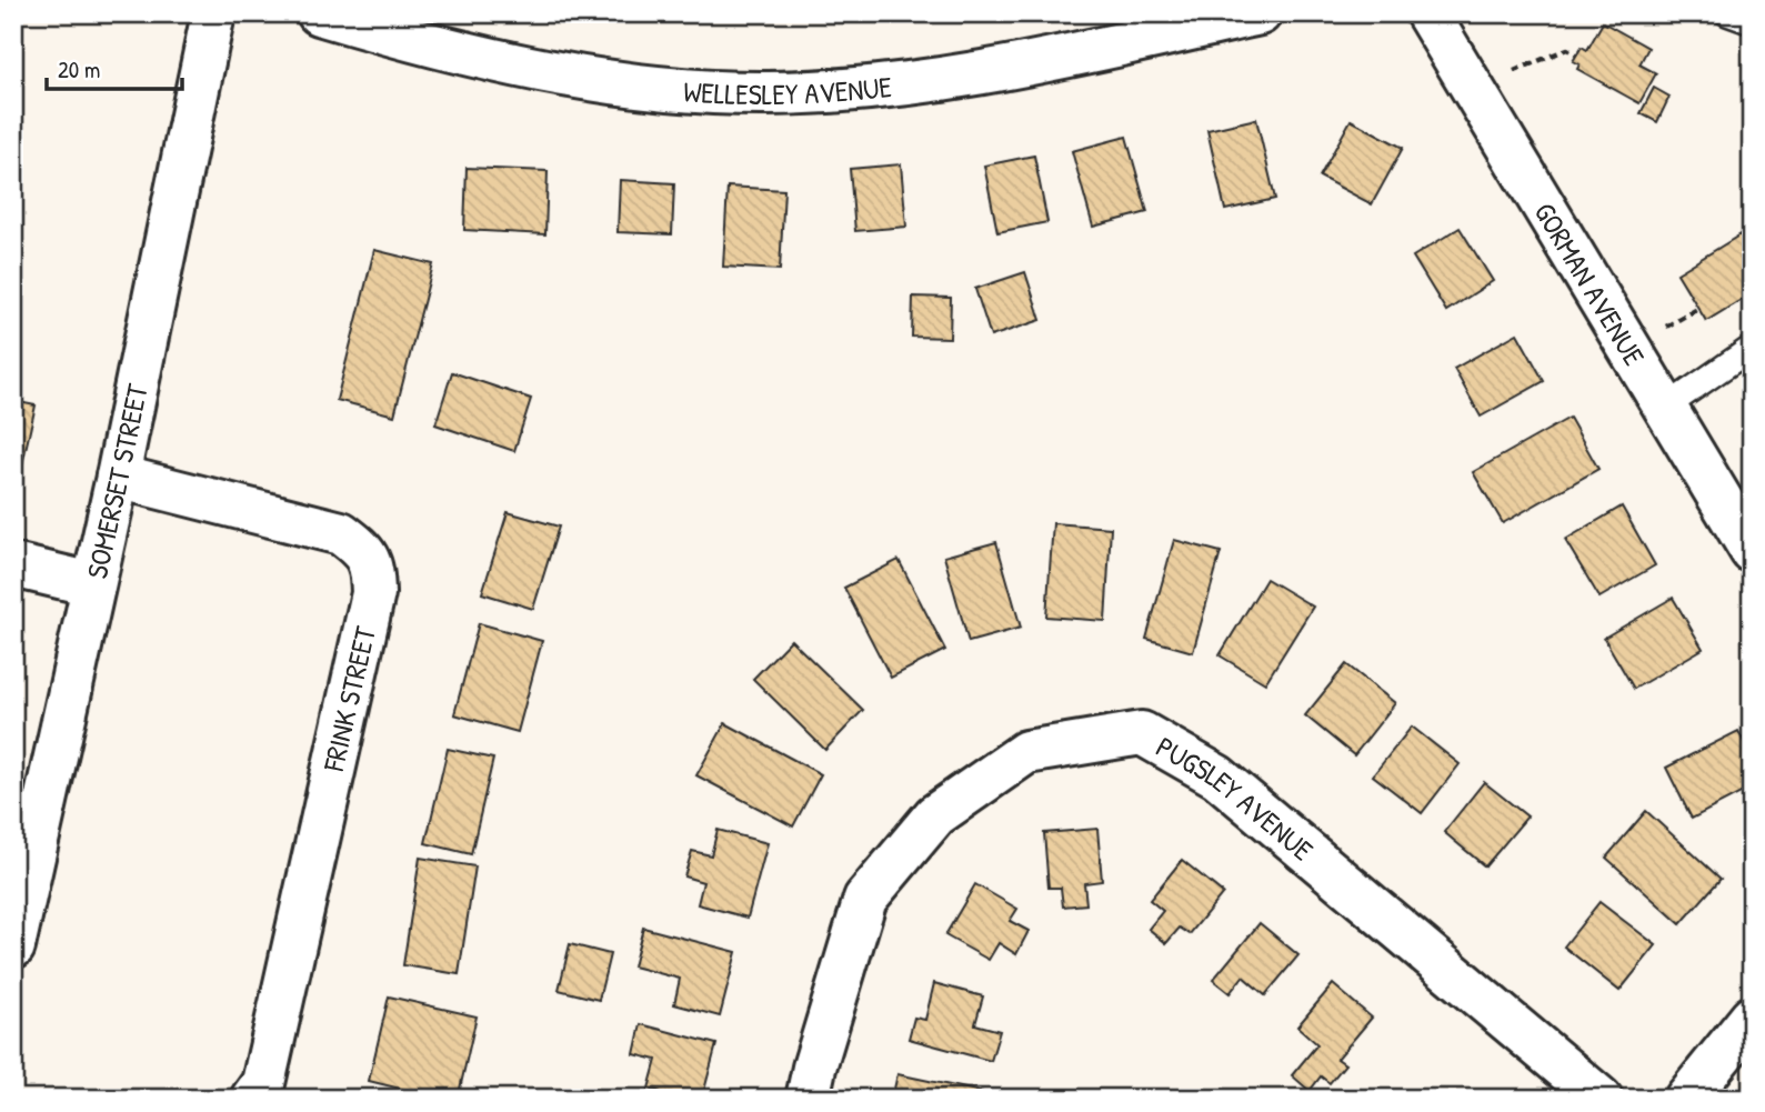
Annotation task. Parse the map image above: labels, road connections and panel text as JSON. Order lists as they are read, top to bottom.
{
  "streets": {
    "street": [
      "WELLESLEY AVENUE",
      "GORMAN AVENUE",
      "SOMERSET STREET",
      "FRINK STREET",
      "PUGSLEY AVENUE"
    ]
  },
  "crossings": [
    ["SOMERSET STREET", "FRINK STREET"]
  ],
  "scale_bar": "20 m"
}
